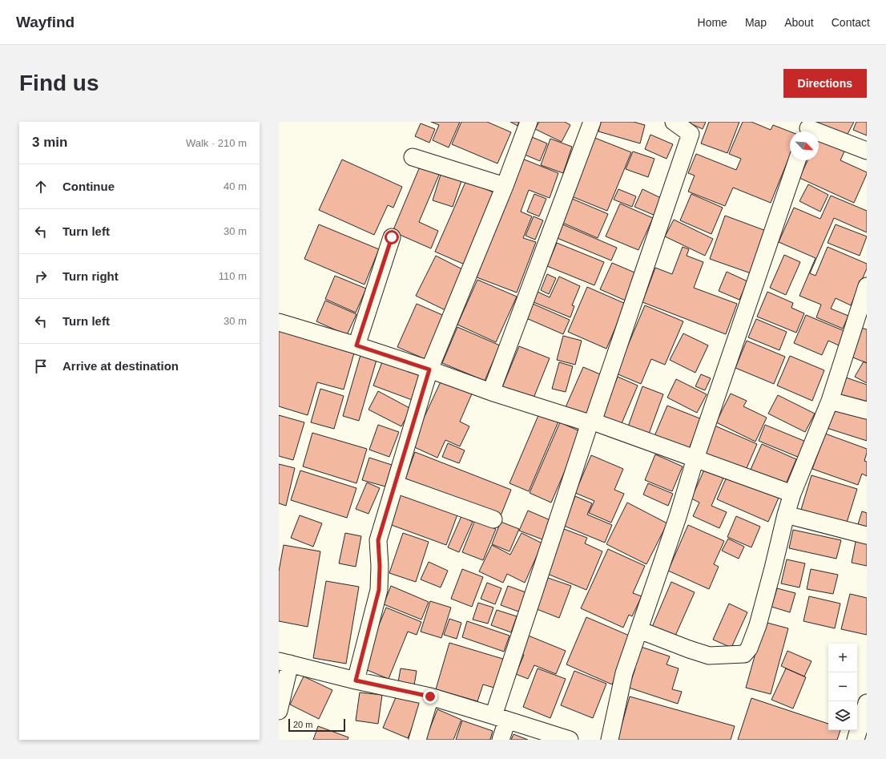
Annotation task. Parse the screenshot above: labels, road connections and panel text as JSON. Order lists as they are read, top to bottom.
{
  "scale_bar": "20 m",
  "north": "bottom right",
  "page": {
    "header": "Wayfind",
    "nav": [
      "Home",
      "Map",
      "About",
      "Contact"
    ],
    "buttons": "Directions",
    "title": "Find us",
    "heading": ["3 min", "Walk · 210 m"],
    "list": [
      ["Continue", "40 m"],
      ["Turn left", "30 m"],
      ["Turn right", "110 m"],
      ["Turn left", "30 m"],
      "Arrive at destination"
    ],
    "map_buttons": ["+", "−"],
    "scale": "20 m"
  }
}
